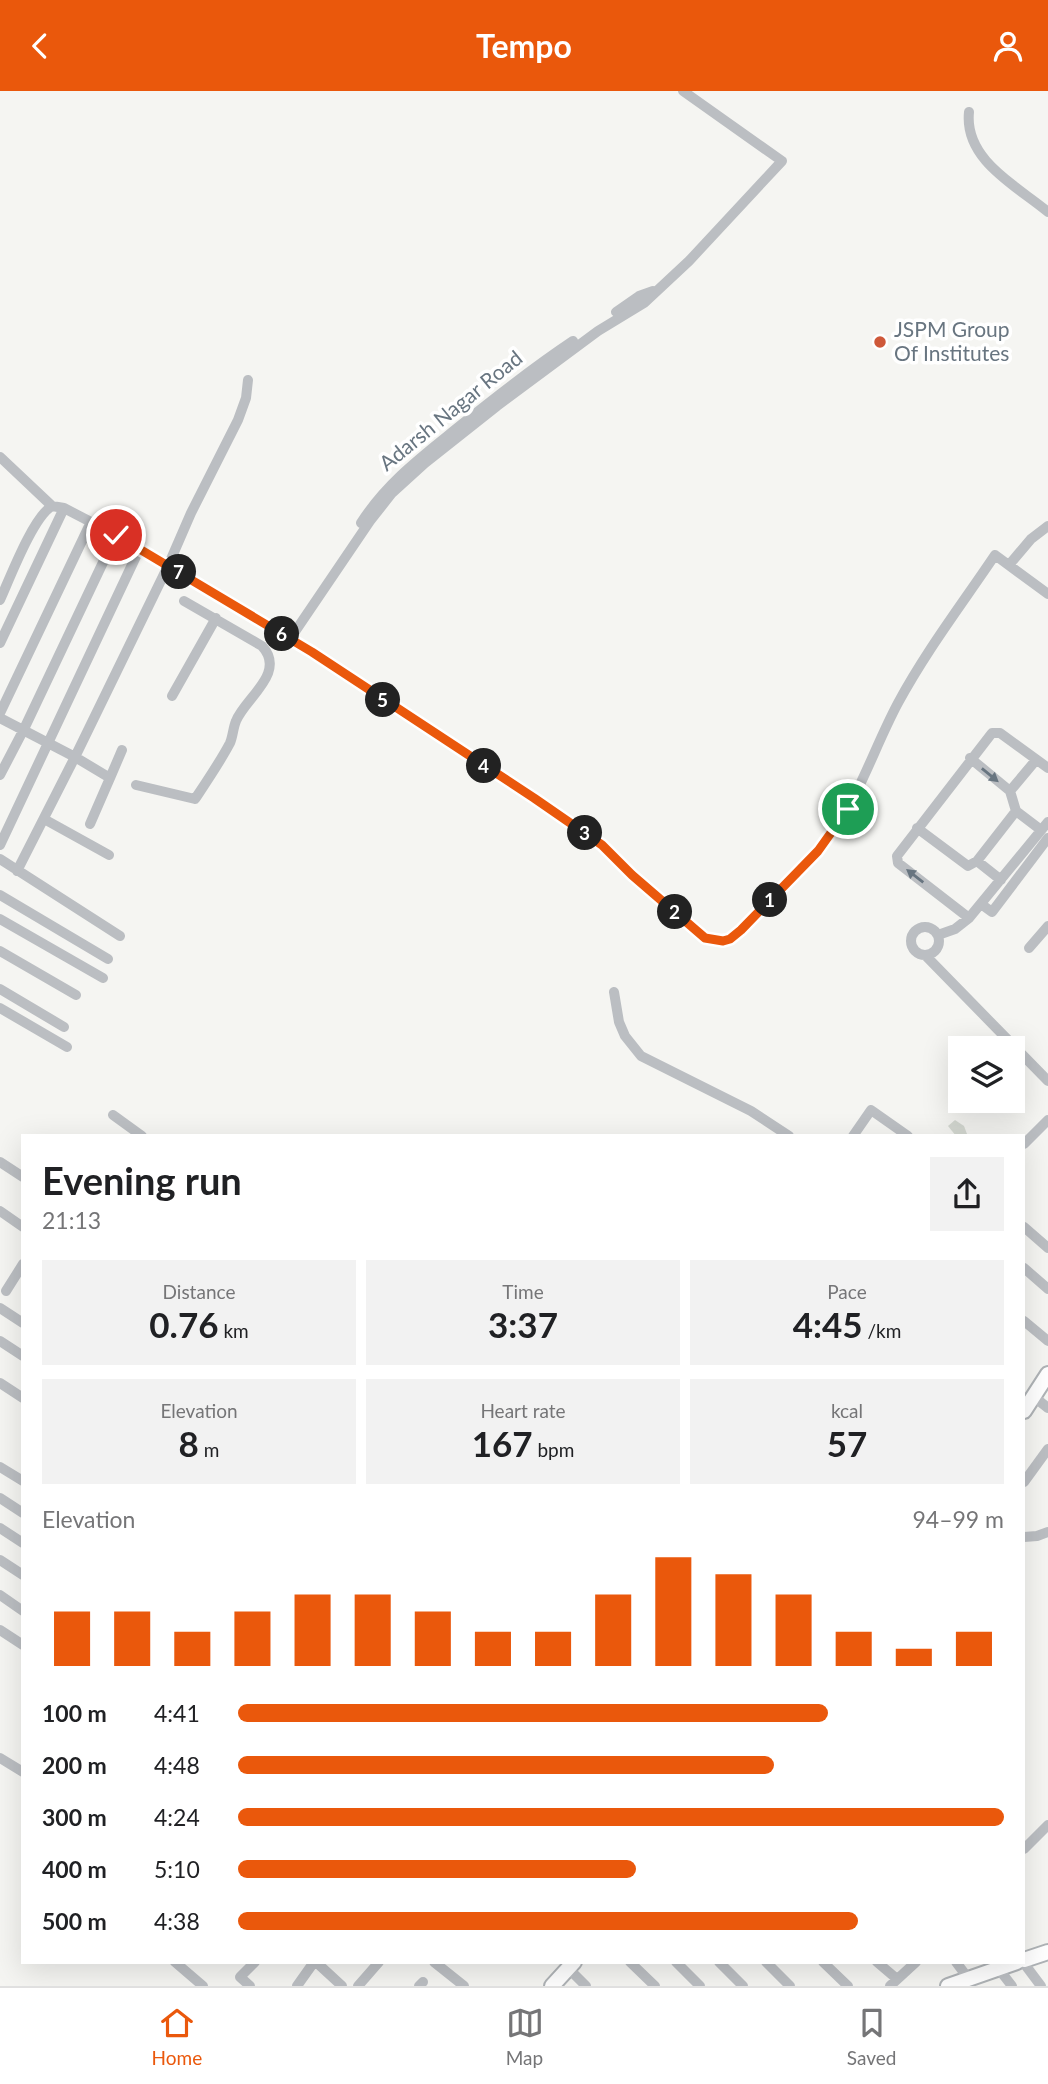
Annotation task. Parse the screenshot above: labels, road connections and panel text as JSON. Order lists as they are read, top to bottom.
{
  "streets": {
    "street": ["Adarsh Nagar Road"]
  },
  "places": ["JSPM Group Of Institutes"],
  "page": {
    "header": "Tempo",
    "pins": [
      "7",
      "6",
      "5",
      "4",
      "3",
      "1",
      "2"
    ],
    "heading": ["Evening run", "21:13"],
    "stats": [
      ["Distance", "0.76 km"],
      ["Time", "3:37"],
      ["Pace", "4:45 /km"],
      ["Elevation", "8 m"],
      ["Heart rate", "167 bpm"],
      ["kcal", "57"]
    ],
    "chart": ["Elevation", "94–99 m"],
    "list": [
      {
        "name": "100 m",
        "note": "4:41"
      },
      {
        "name": "200 m",
        "note": "4:48"
      },
      {
        "name": "300 m",
        "note": "4:24"
      },
      {
        "name": "400 m",
        "note": "5:10"
      },
      {
        "name": "500 m",
        "note": "4:38"
      }
    ],
    "tabs": ["Home", "Map", "Saved"]
  }
}
